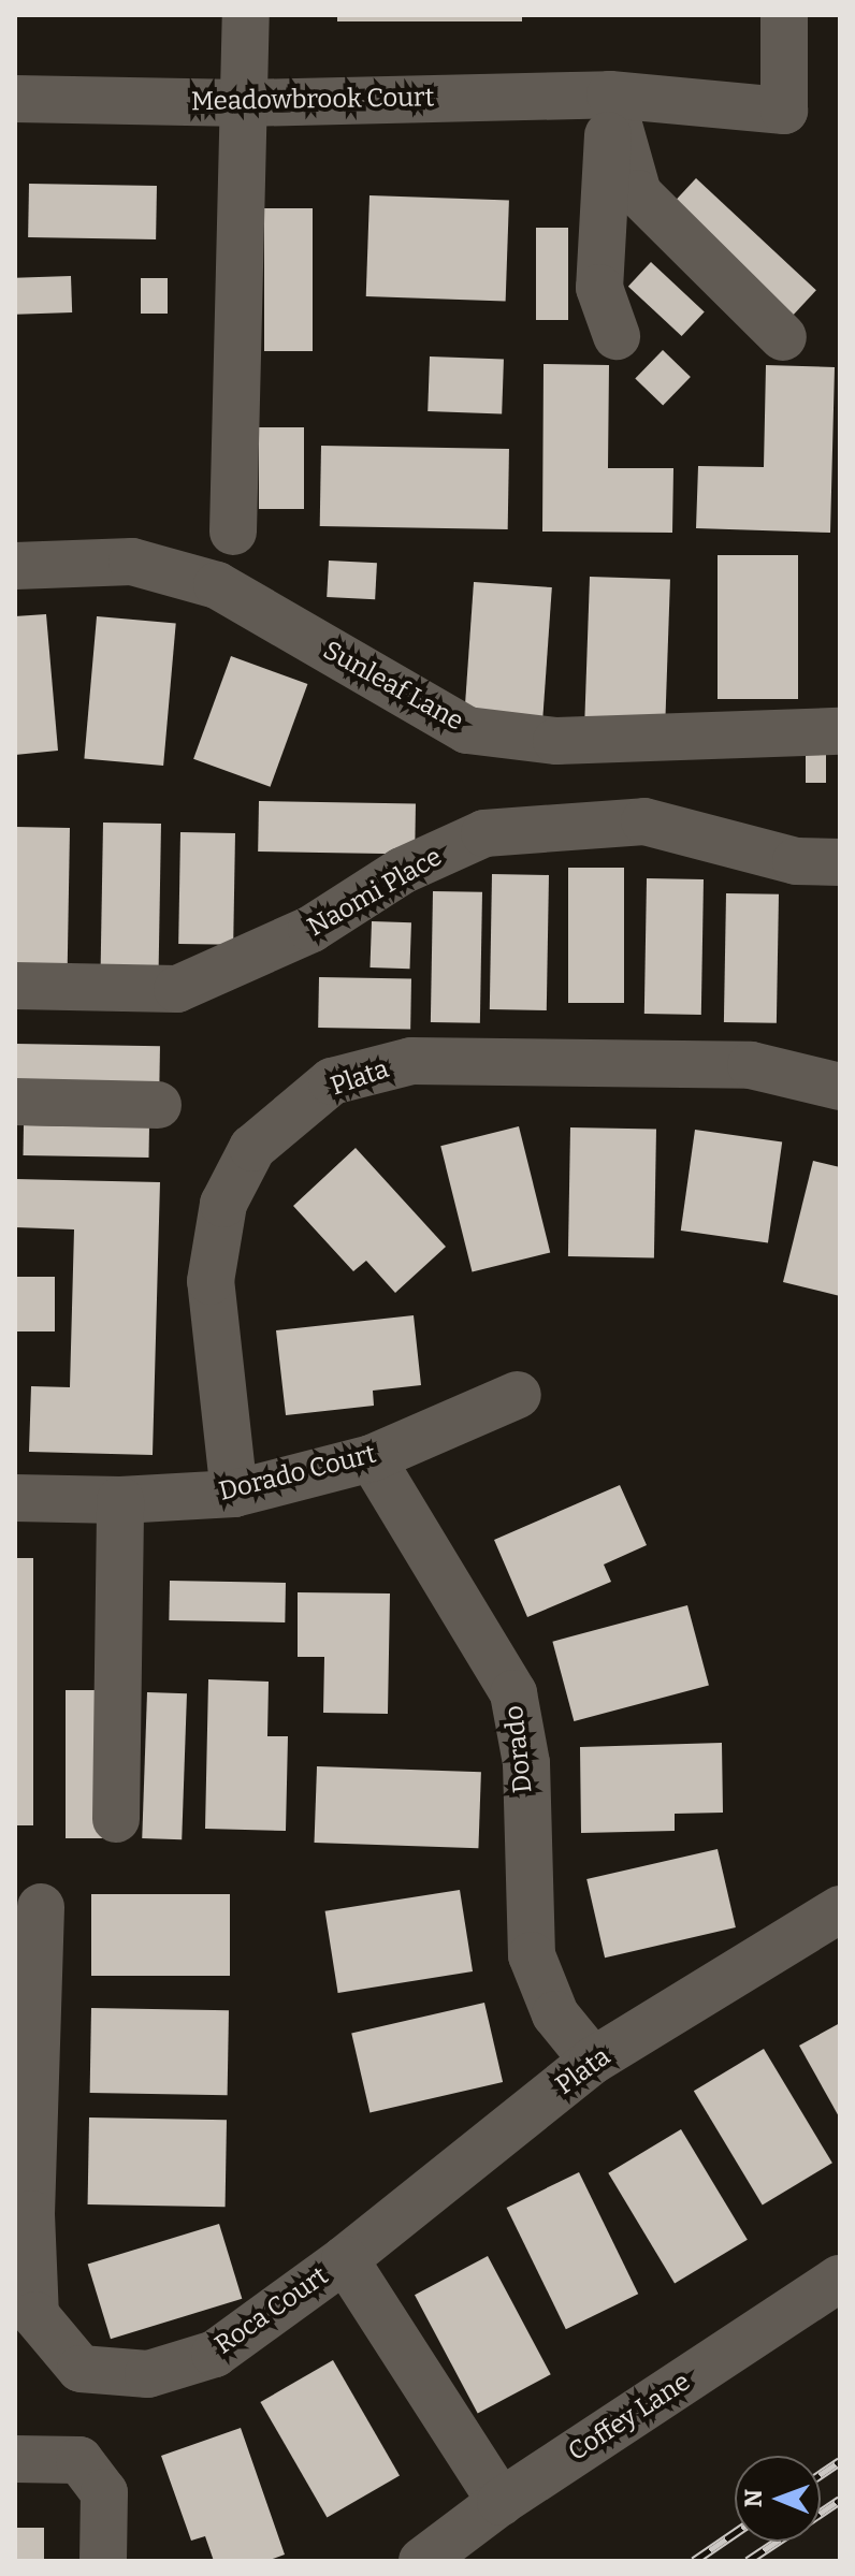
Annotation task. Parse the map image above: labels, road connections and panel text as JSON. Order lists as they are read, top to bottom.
{
  "streets": {
    "street": [
      "Meadowbrook Court",
      "Sunleaf Lane",
      "Naomi Place",
      "Plata",
      "Dorado Court",
      "Dorado",
      "Roca Court",
      "Coffey Lane"
    ]
  },
  "crossings": [
    ["Plata", "Dorado Court"],
    ["Plata", "Dorado"],
    ["Plata", "Roca Court"],
    ["Dorado Court", "Dorado"],
    ["Roca Court", "Coffey Lane"]
  ],
  "north": "left"
}
